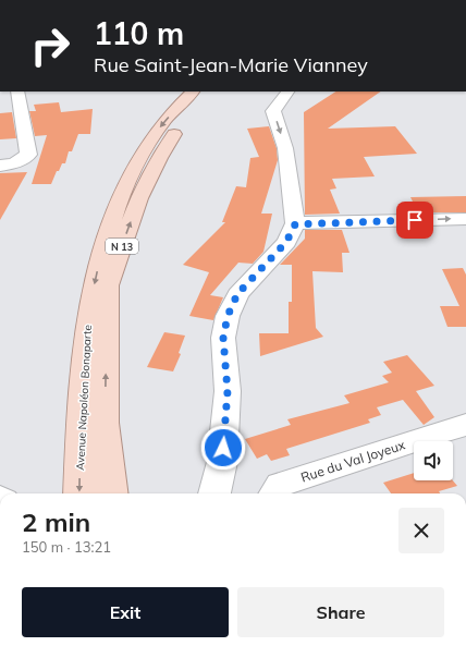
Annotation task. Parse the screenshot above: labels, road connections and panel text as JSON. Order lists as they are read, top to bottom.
{
  "streets": {
    "main road": ["N 13", "Avenue Napoléon Bonaparte"],
    "street": ["Rue du Val Joyeux"]
  },
  "page": {
    "turn": ["110 m", "Rue Saint-Jean-Marie Vianney"],
    "heading": ["2 min", "150 m · 13:21"],
    "buttons": ["Exit", "Share"]
  }
}
